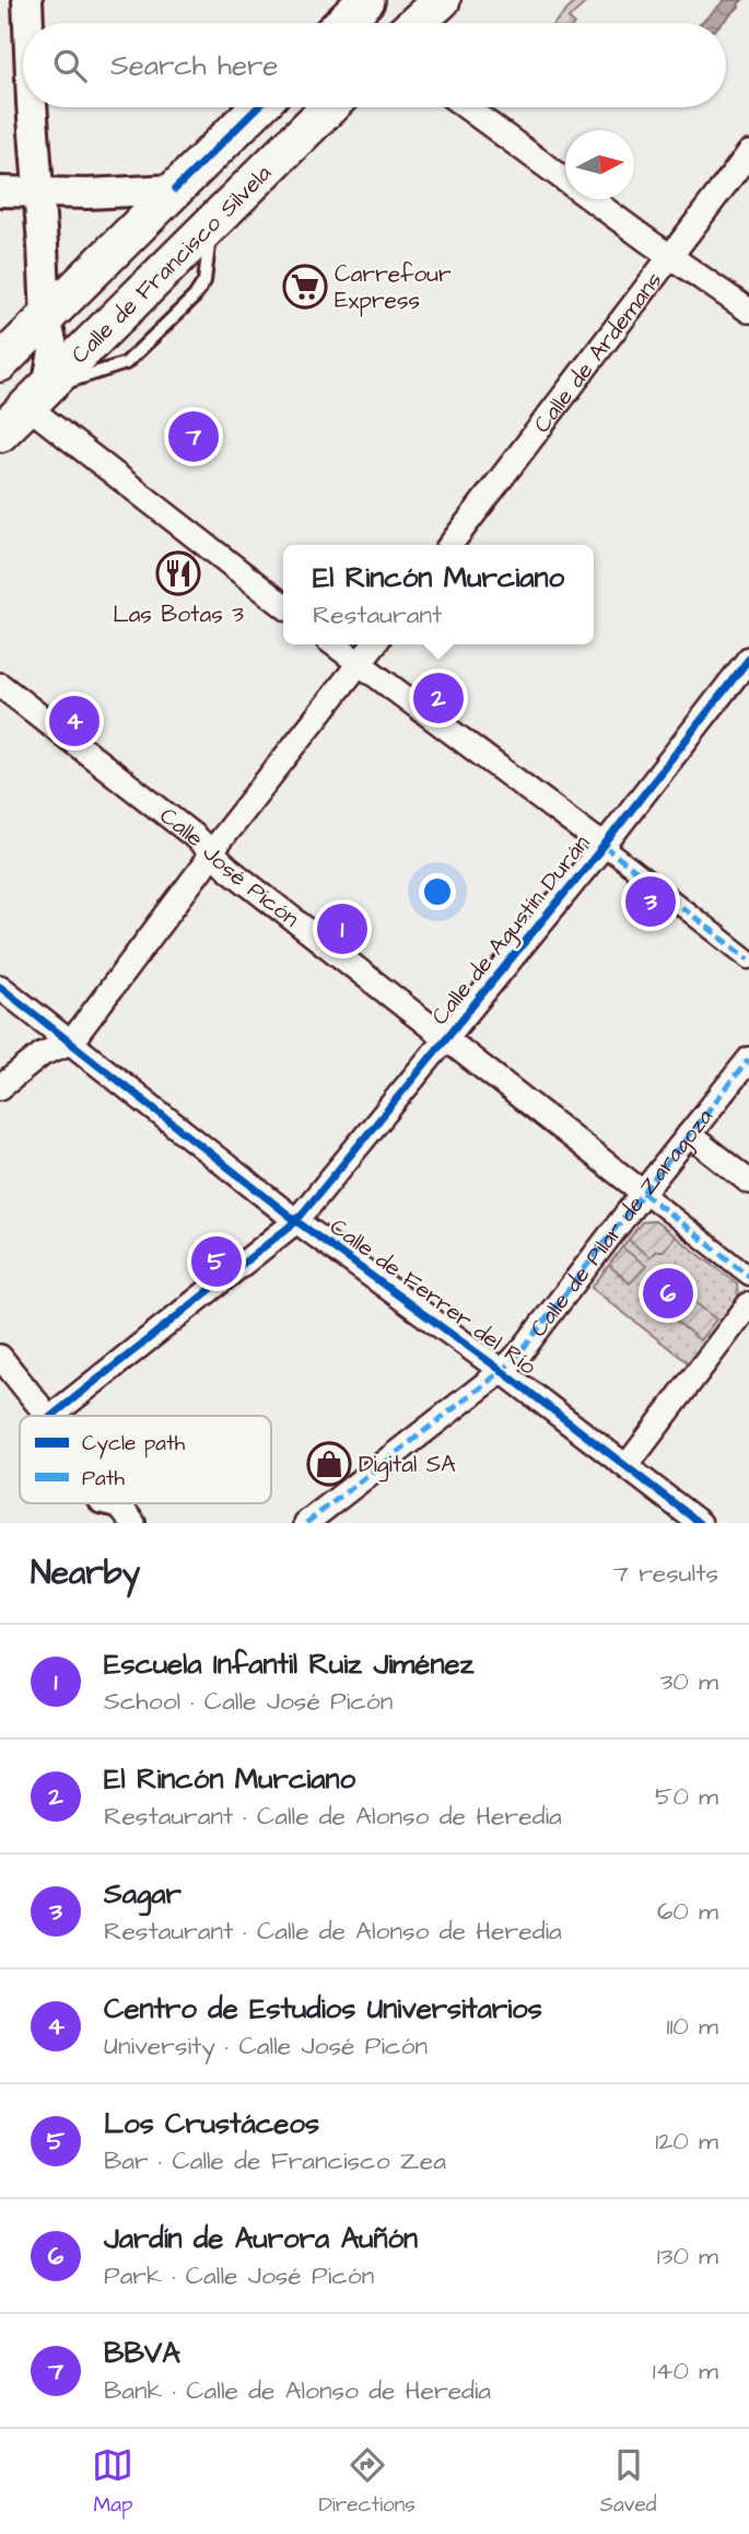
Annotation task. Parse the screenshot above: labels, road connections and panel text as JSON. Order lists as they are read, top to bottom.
{
  "streets": {
    "main road": ["Calle de Francisco Silvela"],
    "street": [
      "Calle de Ardemans",
      "Calle José Picón",
      "Calle de Agustín Durán",
      "Calle de Pilar de Zaragoza",
      "Calle de Ferrer del Río"
    ]
  },
  "crossings": [
    ["Calle José Picón", "Calle de Agustín Durán"],
    ["Calle José Picón", "Calle de Pilar de Zaragoza"],
    ["Calle de Agustín Durán", "Calle de Ferrer del Río"],
    ["Calle de Pilar de Zaragoza", "Calle de Ferrer del Río"]
  ],
  "places": {
    "supermarket": ["Carrefour Express"],
    "restaurant": ["Las Botas 3"],
    "shop": ["Digital SA"]
  },
  "legend": ["Cycle path", "Path"],
  "north": "right",
  "page": {
    "search": "Search here",
    "pins": [
      "7",
      "2",
      "4",
      "3",
      "1",
      "5",
      "6"
    ],
    "popup": ["El Rincón Murciano", "Restaurant"],
    "heading": ["Nearby", "7 results"],
    "list": [
      {
        "mark": "1",
        "name": "Escuela Infantil Ruiz Jiménez",
        "note": "School · Calle José Picón",
        "value": "30 m"
      },
      {
        "mark": "2",
        "name": "El Rincón Murciano",
        "note": "Restaurant · Calle de Alonso de Heredia",
        "value": "50 m"
      },
      {
        "mark": "3",
        "name": "Sagar",
        "note": "Restaurant · Calle de Alonso de Heredia",
        "value": "60 m"
      },
      {
        "mark": "4",
        "name": "Centro de Estudios Universitarios",
        "note": "University · Calle José Picón",
        "value": "110 m"
      },
      {
        "mark": "5",
        "name": "Los Crustáceos",
        "note": "Bar · Calle de Francisco Zea",
        "value": "120 m"
      },
      {
        "mark": "6",
        "name": "Jardín de Aurora Auñón",
        "note": "Park · Calle José Picón",
        "value": "130 m"
      },
      {
        "mark": "7",
        "name": "BBVA",
        "note": "Bank · Calle de Alonso de Heredia",
        "value": "140 m"
      }
    ],
    "nav": ["Map", "Directions", "Saved"]
  }
}
